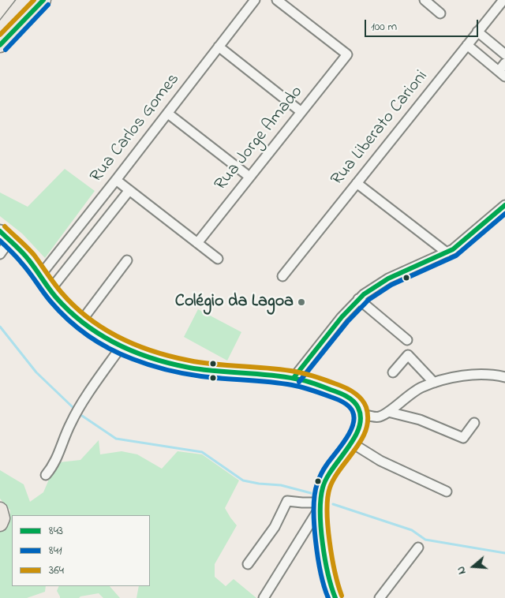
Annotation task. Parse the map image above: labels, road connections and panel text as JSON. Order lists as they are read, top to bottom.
{
  "streets": {
    "street": ["Rua Carlos Gomes", "Rua Liberato Carioni", "Rua Jorge Amado"]
  },
  "places": ["Colégio da Lagoa"],
  "lines": ["transit line 843", "transit line 364", "transit line 841"],
  "legend": ["843", "841", "364"],
  "scale_bar": "100 m",
  "north": "left"
}
